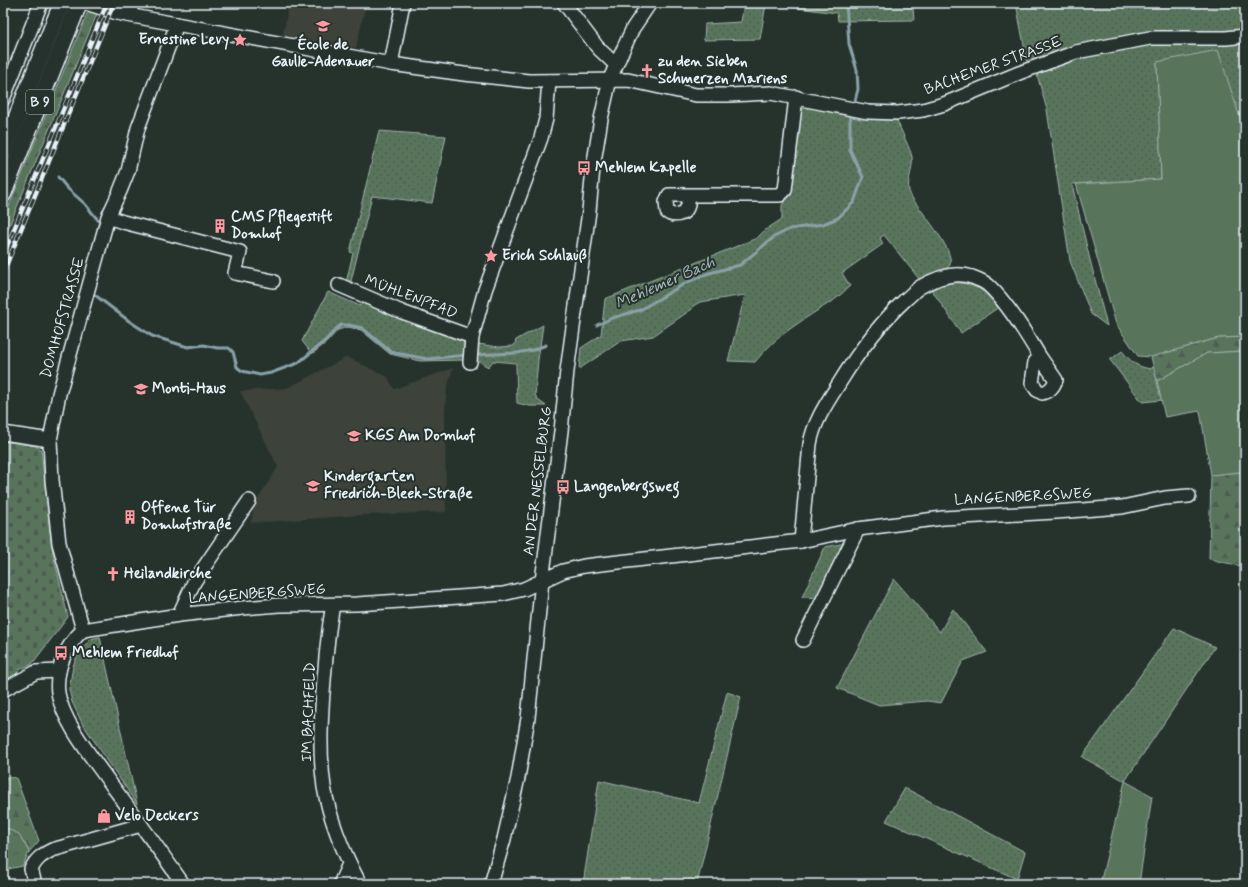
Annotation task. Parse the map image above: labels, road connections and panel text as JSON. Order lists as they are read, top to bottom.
{
  "streets": {
    "main road": ["B 9"],
    "street": [
      "BACHEMER STRASSE",
      "MÜHLENPFAD",
      "DOMHOFSTRASSE",
      "AN DER NESSELBURG",
      "LANGENBERGSWEG",
      "IM BACHFELD"
    ]
  },
  "crossings": [
    ["BACHEMER STRASSE", "B 9"],
    ["BACHEMER STRASSE", "DOMHOFSTRASSE"],
    ["BACHEMER STRASSE", "AN DER NESSELBURG"],
    ["DOMHOFSTRASSE", "LANGENBERGSWEG"],
    ["AN DER NESSELBURG", "LANGENBERGSWEG"],
    ["LANGENBERGSWEG", "IM BACHFELD"]
  ],
  "water": ["Mehlemer Bach"],
  "places": {
    "school or university": [
      "École de Gaulle-Adenauer",
      "Monti-Haus",
      "KGS Am Domhof",
      "Kindergarten Friedrich-Bleek-Straße"
    ],
    "place": ["Ernestine Levy", "Erich Schlauß"],
    "church": ["zu den Sieben Schmerzen Mariens", "Heilandkirche"],
    "bus stop": ["Mehlem Kapelle", "Langenbergsweg", "Mehlem Friedhof"],
    "building": ["CMS Pflegestift Domhof", "Offene Tür Domhofstraße"],
    "shop": ["Velo Deckers"]
  }
}
